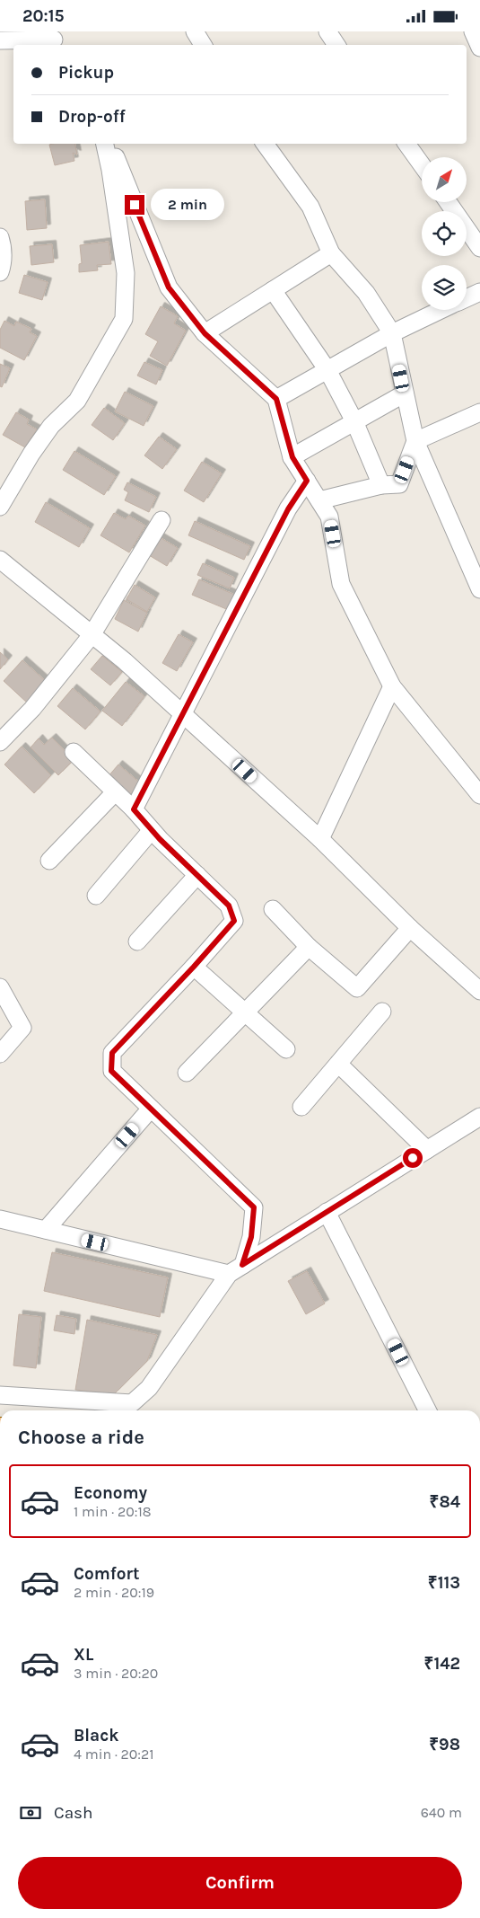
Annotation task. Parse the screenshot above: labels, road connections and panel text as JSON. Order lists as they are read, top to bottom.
{
  "north": "top right",
  "page": {
    "status": "20:15",
    "banner": ["Pickup", "Drop-off"],
    "bubble": "2 min",
    "heading": "Choose a ride",
    "list": [
      {
        "name": "Economy",
        "note": "1 min · 20:18",
        "value": "₹84"
      },
      {
        "name": "Comfort",
        "note": "2 min · 20:19",
        "value": "₹113"
      },
      {
        "name": "XL",
        "note": "3 min · 20:20",
        "value": "₹142"
      },
      {
        "name": "Black",
        "note": "4 min · 20:21",
        "value": "₹98"
      }
    ],
    "pay": ["Cash", "640 m"],
    "buttons": "Confirm"
  }
}
